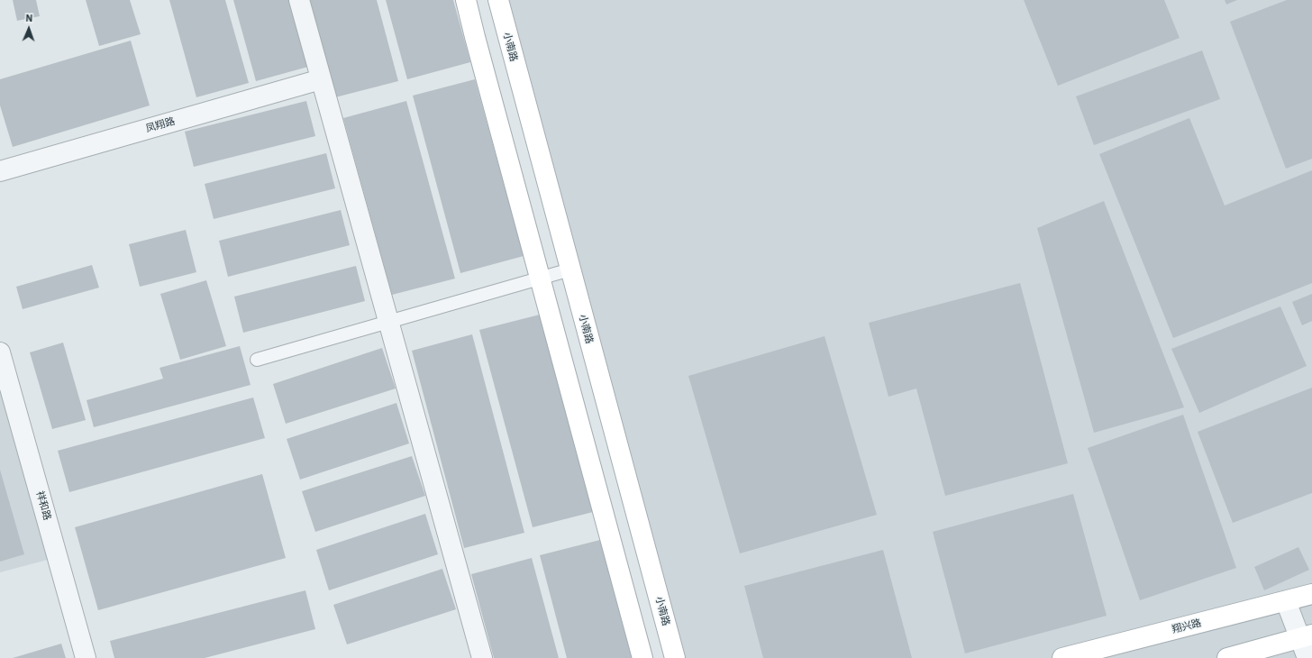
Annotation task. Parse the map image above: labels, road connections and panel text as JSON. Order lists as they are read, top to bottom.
{
  "streets": {
    "main road": ["小南路", "翔兴路"],
    "street": ["凤翔路", "祥和路"]
  },
  "north": "top"
}
